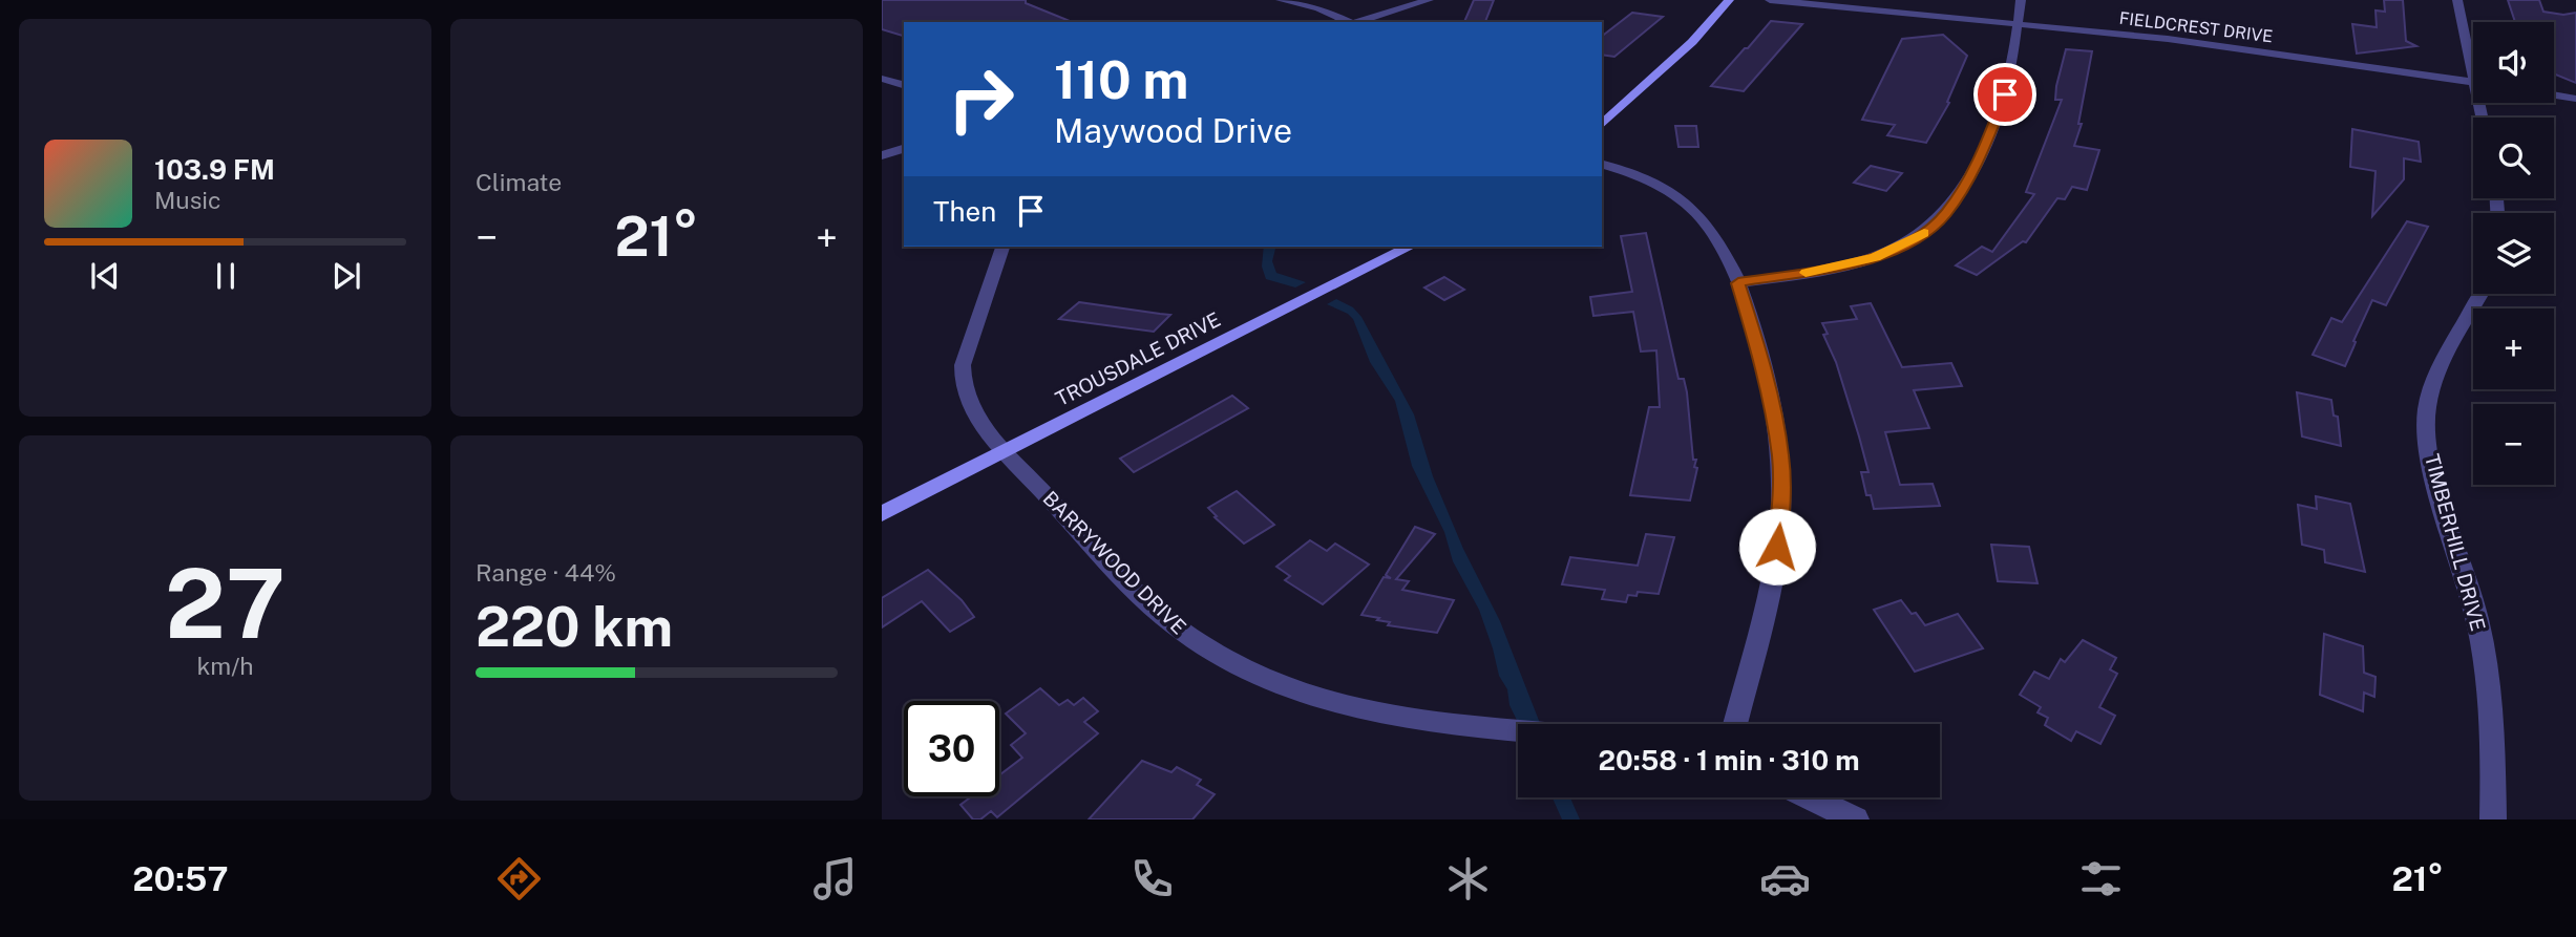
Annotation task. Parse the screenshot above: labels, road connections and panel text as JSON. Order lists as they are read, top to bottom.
{
  "streets": {
    "street": [
      "FIELDCREST DRIVE",
      "TROUSDALE DRIVE",
      "TIMBERHILL DRIVE",
      "BARRYWOOD DRIVE"
    ]
  },
  "crossings": [
    ["TROUSDALE DRIVE", "BARRYWOOD DRIVE"]
  ],
  "page": {
    "tile": [
      "Climate",
      ["27", "km/h"],
      ["Range · 44%", "220 km"]
    ],
    "map_buttons": ["+", "−"],
    "turn": ["110 m", "Maywood Drive"],
    "song": ["103.9 FM", "Music"],
    "then": "Then",
    "heat": ["−", "21°", "+"],
    "limit": "30",
    "trip": "20:58 · 1 min · 310 m",
    "tabs": ["20:57", "21°"]
  }
}
